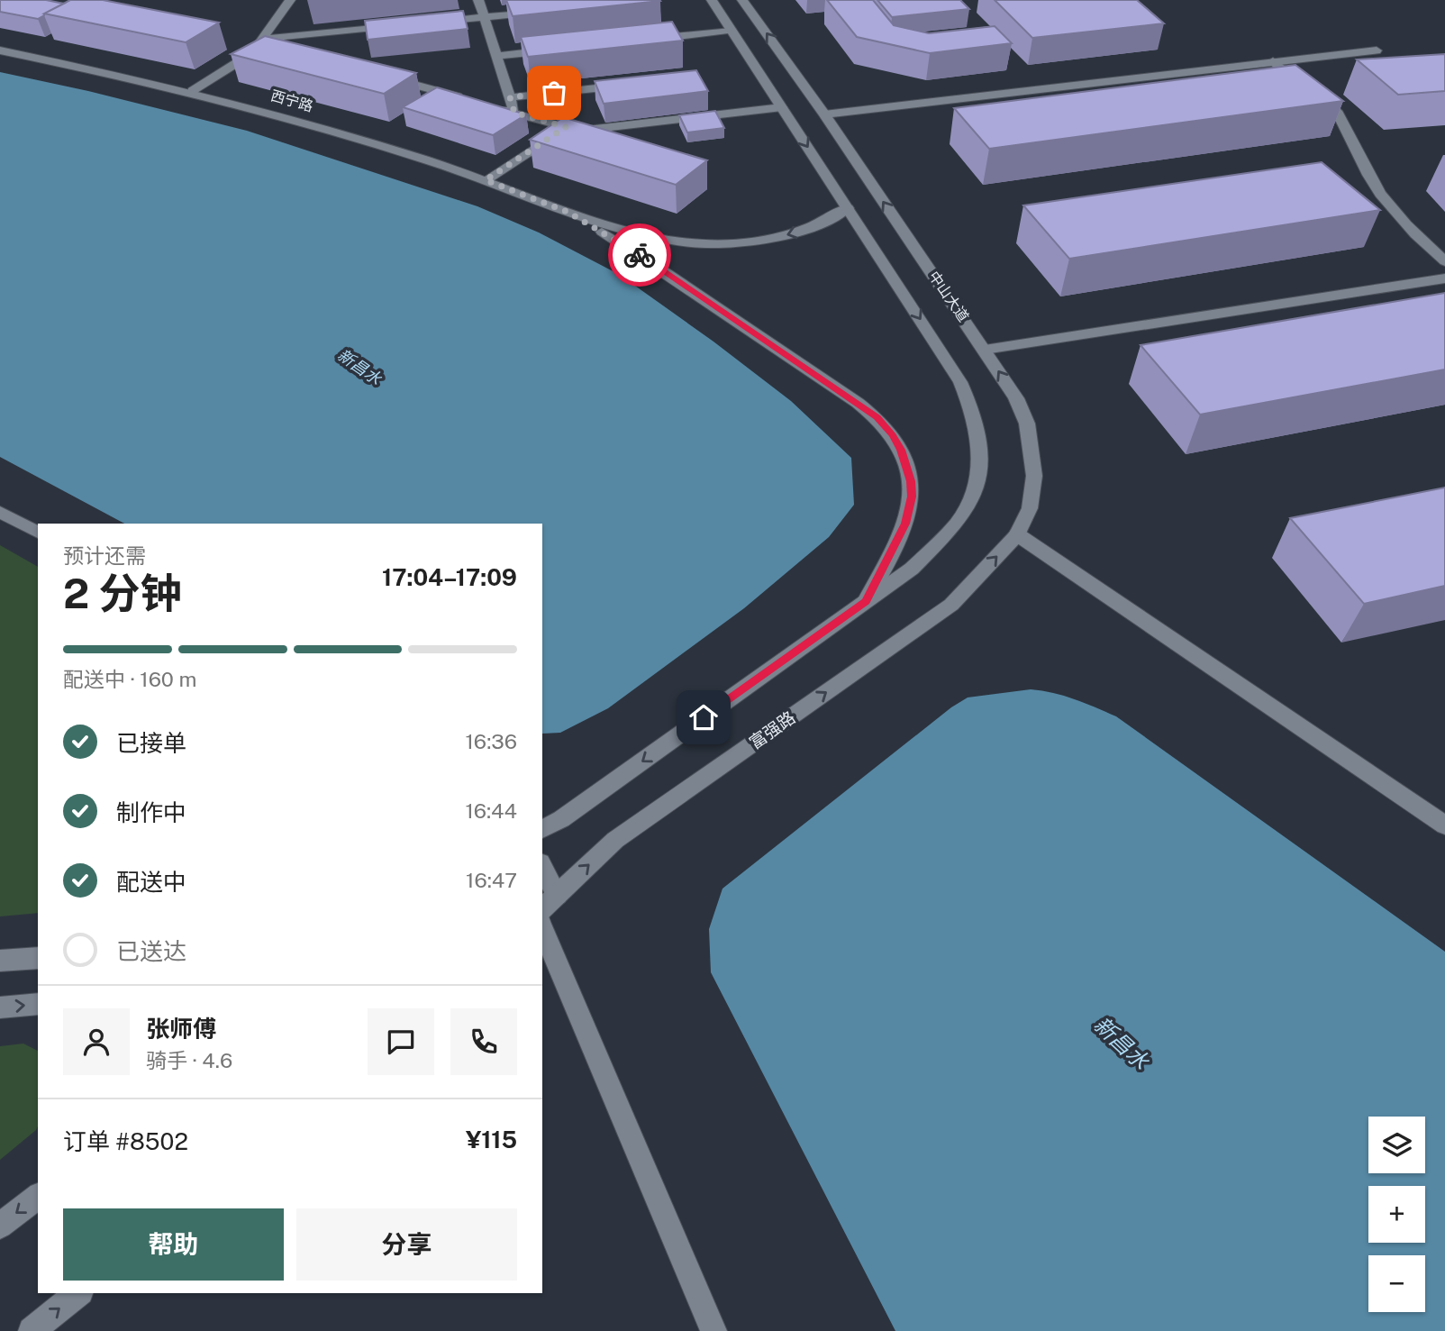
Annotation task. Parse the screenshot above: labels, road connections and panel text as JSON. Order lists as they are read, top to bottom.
{
  "streets": {
    "main road": ["西宁路", "中山大道", "富强路"]
  },
  "crossings": [
    ["中山大道", "富强路"]
  ],
  "water": ["新昌水"],
  "page": {
    "heading": ["2 分钟", "预计还需", "17:04–17:09"],
    "panel": [
      "张师傅",
      "骑手 · 4.6",
      "订单 #8502",
      "¥115"
    ],
    "bar": "配送中 · 160 m",
    "list": [
      ["已接单", "16:36"],
      ["制作中", "16:44"],
      ["配送中", "16:47"],
      "已送达"
    ],
    "map_buttons": ["+", "−"],
    "buttons": ["帮助", "分享"]
  }
}
